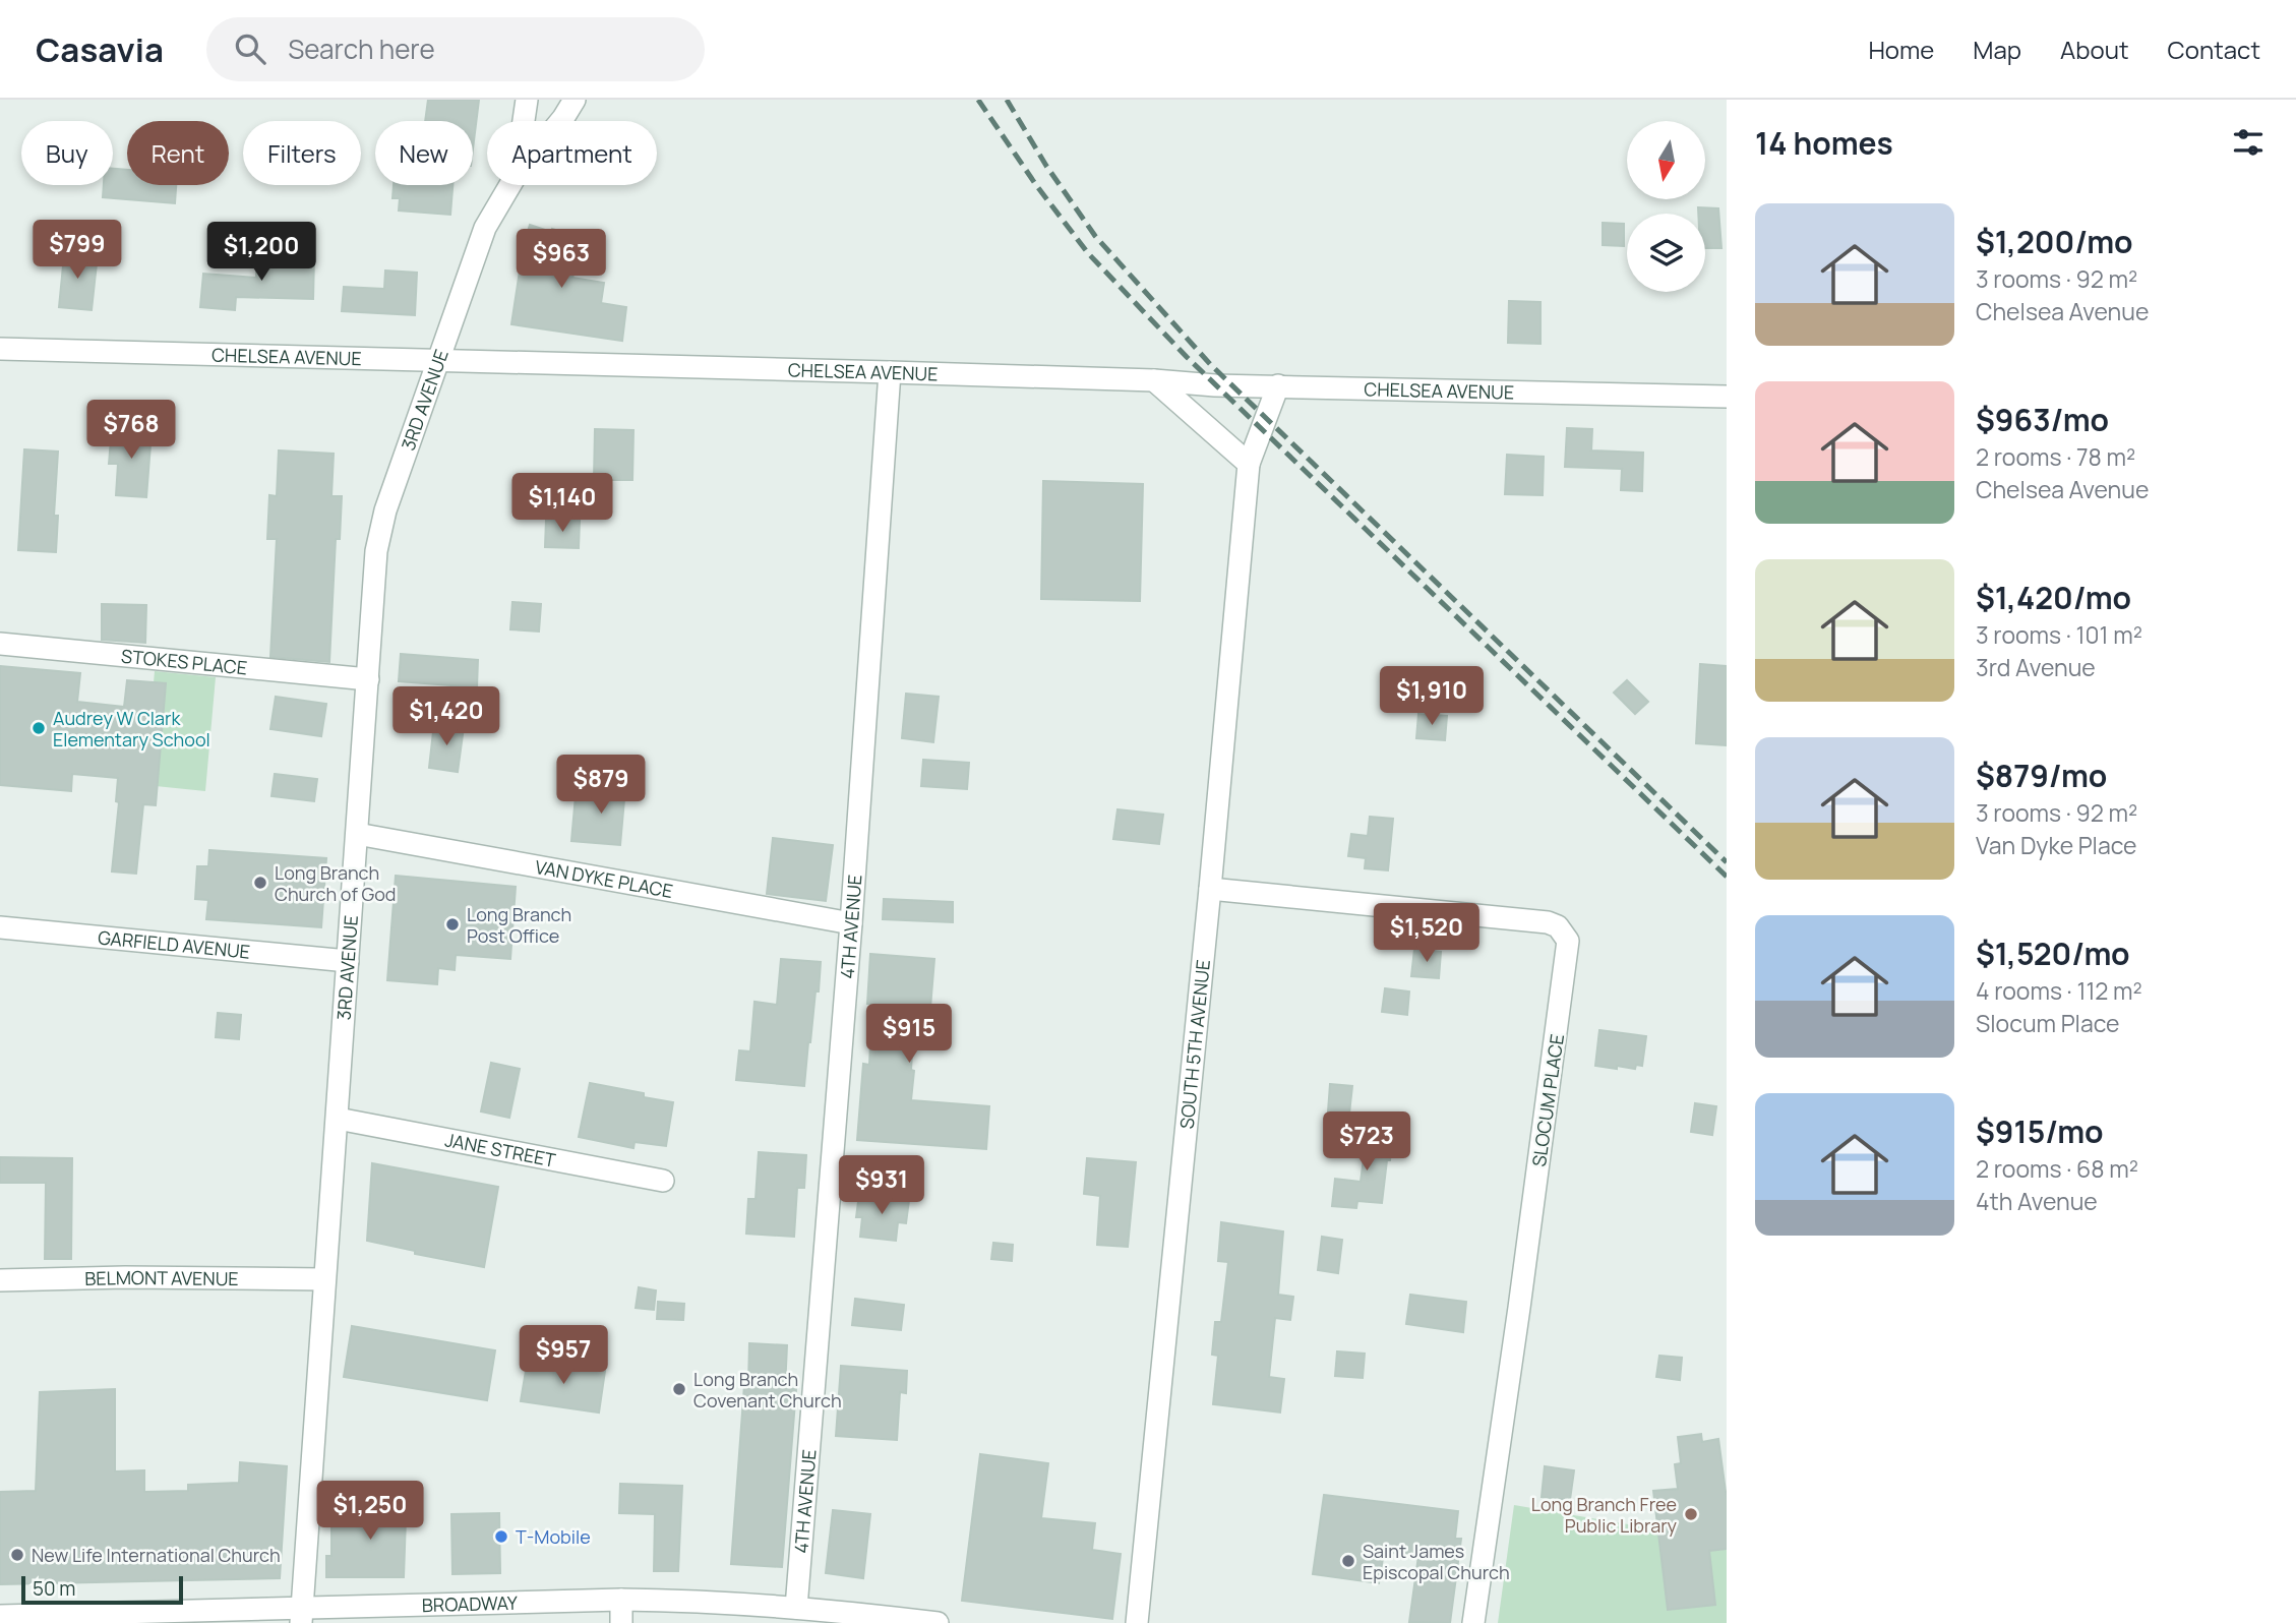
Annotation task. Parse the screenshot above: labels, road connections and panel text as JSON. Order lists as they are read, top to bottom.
{
  "streets": {
    "street": [
      "CHELSEA AVENUE",
      "3RD AVENUE",
      "STOKES PLACE",
      "VAN DYKE PLACE",
      "4TH AVENUE",
      "GARFIELD AVENUE",
      "SOUTH 5TH AVENUE",
      "SLOCUM PLACE",
      "JANE STREET",
      "BELMONT AVENUE",
      "BROADWAY"
    ]
  },
  "crossings": [
    ["CHELSEA AVENUE", "3RD AVENUE"],
    ["CHELSEA AVENUE", "4TH AVENUE"],
    ["CHELSEA AVENUE", "SOUTH 5TH AVENUE"],
    ["3RD AVENUE", "STOKES PLACE"],
    ["3RD AVENUE", "VAN DYKE PLACE"],
    ["3RD AVENUE", "GARFIELD AVENUE"],
    ["3RD AVENUE", "JANE STREET"],
    ["3RD AVENUE", "BELMONT AVENUE"],
    ["3RD AVENUE", "BROADWAY"],
    ["VAN DYKE PLACE", "4TH AVENUE"],
    ["4TH AVENUE", "BROADWAY"],
    ["SOUTH 5TH AVENUE", "SLOCUM PLACE"]
  ],
  "places": [
    "Audrey W Clark Elementary School",
    "Long Branch Church of God",
    "Long Branch Post Office",
    "Long Branch Covenant Church",
    "Long Branch Free Public Library",
    "T-Mobile",
    "New Life International Church",
    "Saint James Episcopal Church"
  ],
  "scale_bar": "50 m",
  "north": "bottom",
  "page": {
    "header": "Casavia",
    "search": "Search here",
    "nav": [
      "Home",
      "Map",
      "About",
      "Contact"
    ],
    "heading": "14 homes",
    "chip": [
      "Buy",
      "Rent",
      "Filters",
      "New",
      "Apartment"
    ],
    "list": [
      {
        "name": "$1,200/mo",
        "note": "3 rooms · 92 m² · Chelsea Avenue"
      },
      {
        "name": "$963/mo",
        "note": "2 rooms · 78 m² · Chelsea Avenue"
      },
      {
        "name": "$1,420/mo",
        "note": "3 rooms · 101 m² · 3rd Avenue"
      },
      {
        "name": "$879/mo",
        "note": "3 rooms · 92 m² · Van Dyke Place"
      },
      {
        "name": "$1,520/mo",
        "note": "4 rooms · 112 m² · Slocum Place"
      },
      {
        "name": "$915/mo",
        "note": "2 rooms · 68 m² · 4th Avenue"
      }
    ],
    "price": [
      "$799",
      "$1,200",
      "$963",
      "$768",
      "$1,140",
      "$1,910",
      "$1,420",
      "$879",
      "$1,520",
      "$915",
      "$723",
      "$931",
      "$957",
      "$1,250"
    ],
    "scale": "50 m"
  }
}
